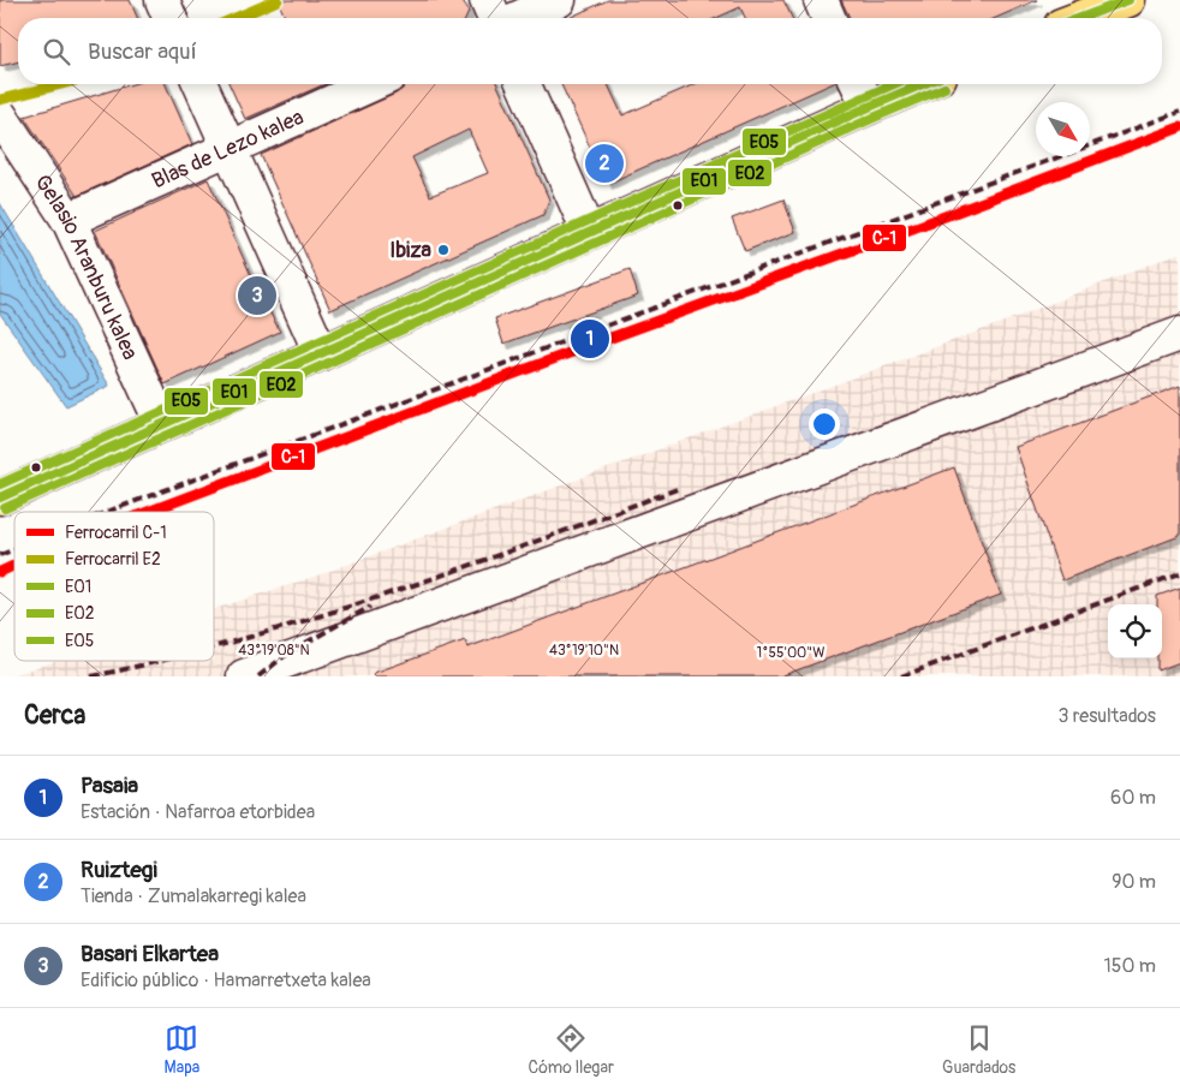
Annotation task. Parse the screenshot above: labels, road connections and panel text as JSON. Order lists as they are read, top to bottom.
{
  "streets": {
    "street": ["Blas de Lezo kalea", "Gelasio Aranburu kalea"]
  },
  "crossings": [
    ["Blas de Lezo kalea", "Gelasio Aranburu kalea"]
  ],
  "places": ["Ibiza"],
  "lines": [
    "rail line E2",
    "transit line E01",
    "transit line E05",
    "transit line E02",
    "rail line C-1"
  ],
  "legend": [
    "Ferrocarril C-1",
    "Ferrocarril E2",
    "E01",
    "E02",
    "E05"
  ],
  "north": "bottom right",
  "page": {
    "search": "Buscar aquí",
    "pins": ["2", "3", "1"],
    "heading": ["Cerca", "3 resultados"],
    "list": [
      {
        "mark": "1",
        "name": "Pasaia",
        "note": "Estación · Nafarroa etorbidea",
        "value": "60 m"
      },
      {
        "mark": "2",
        "name": "Ruiztegi",
        "note": "Tienda · Zumalakarregi kalea",
        "value": "90 m"
      },
      {
        "mark": "3",
        "name": "Basari Elkartea",
        "note": "Edificio público · Hamarretxeta kalea",
        "value": "150 m"
      }
    ],
    "nav": ["Mapa", "Cómo llegar", "Guardados"]
  },
  "coordinates": ["43°19'08\"N", "43°19'10\"N", "1°55'00\"W"]
}
